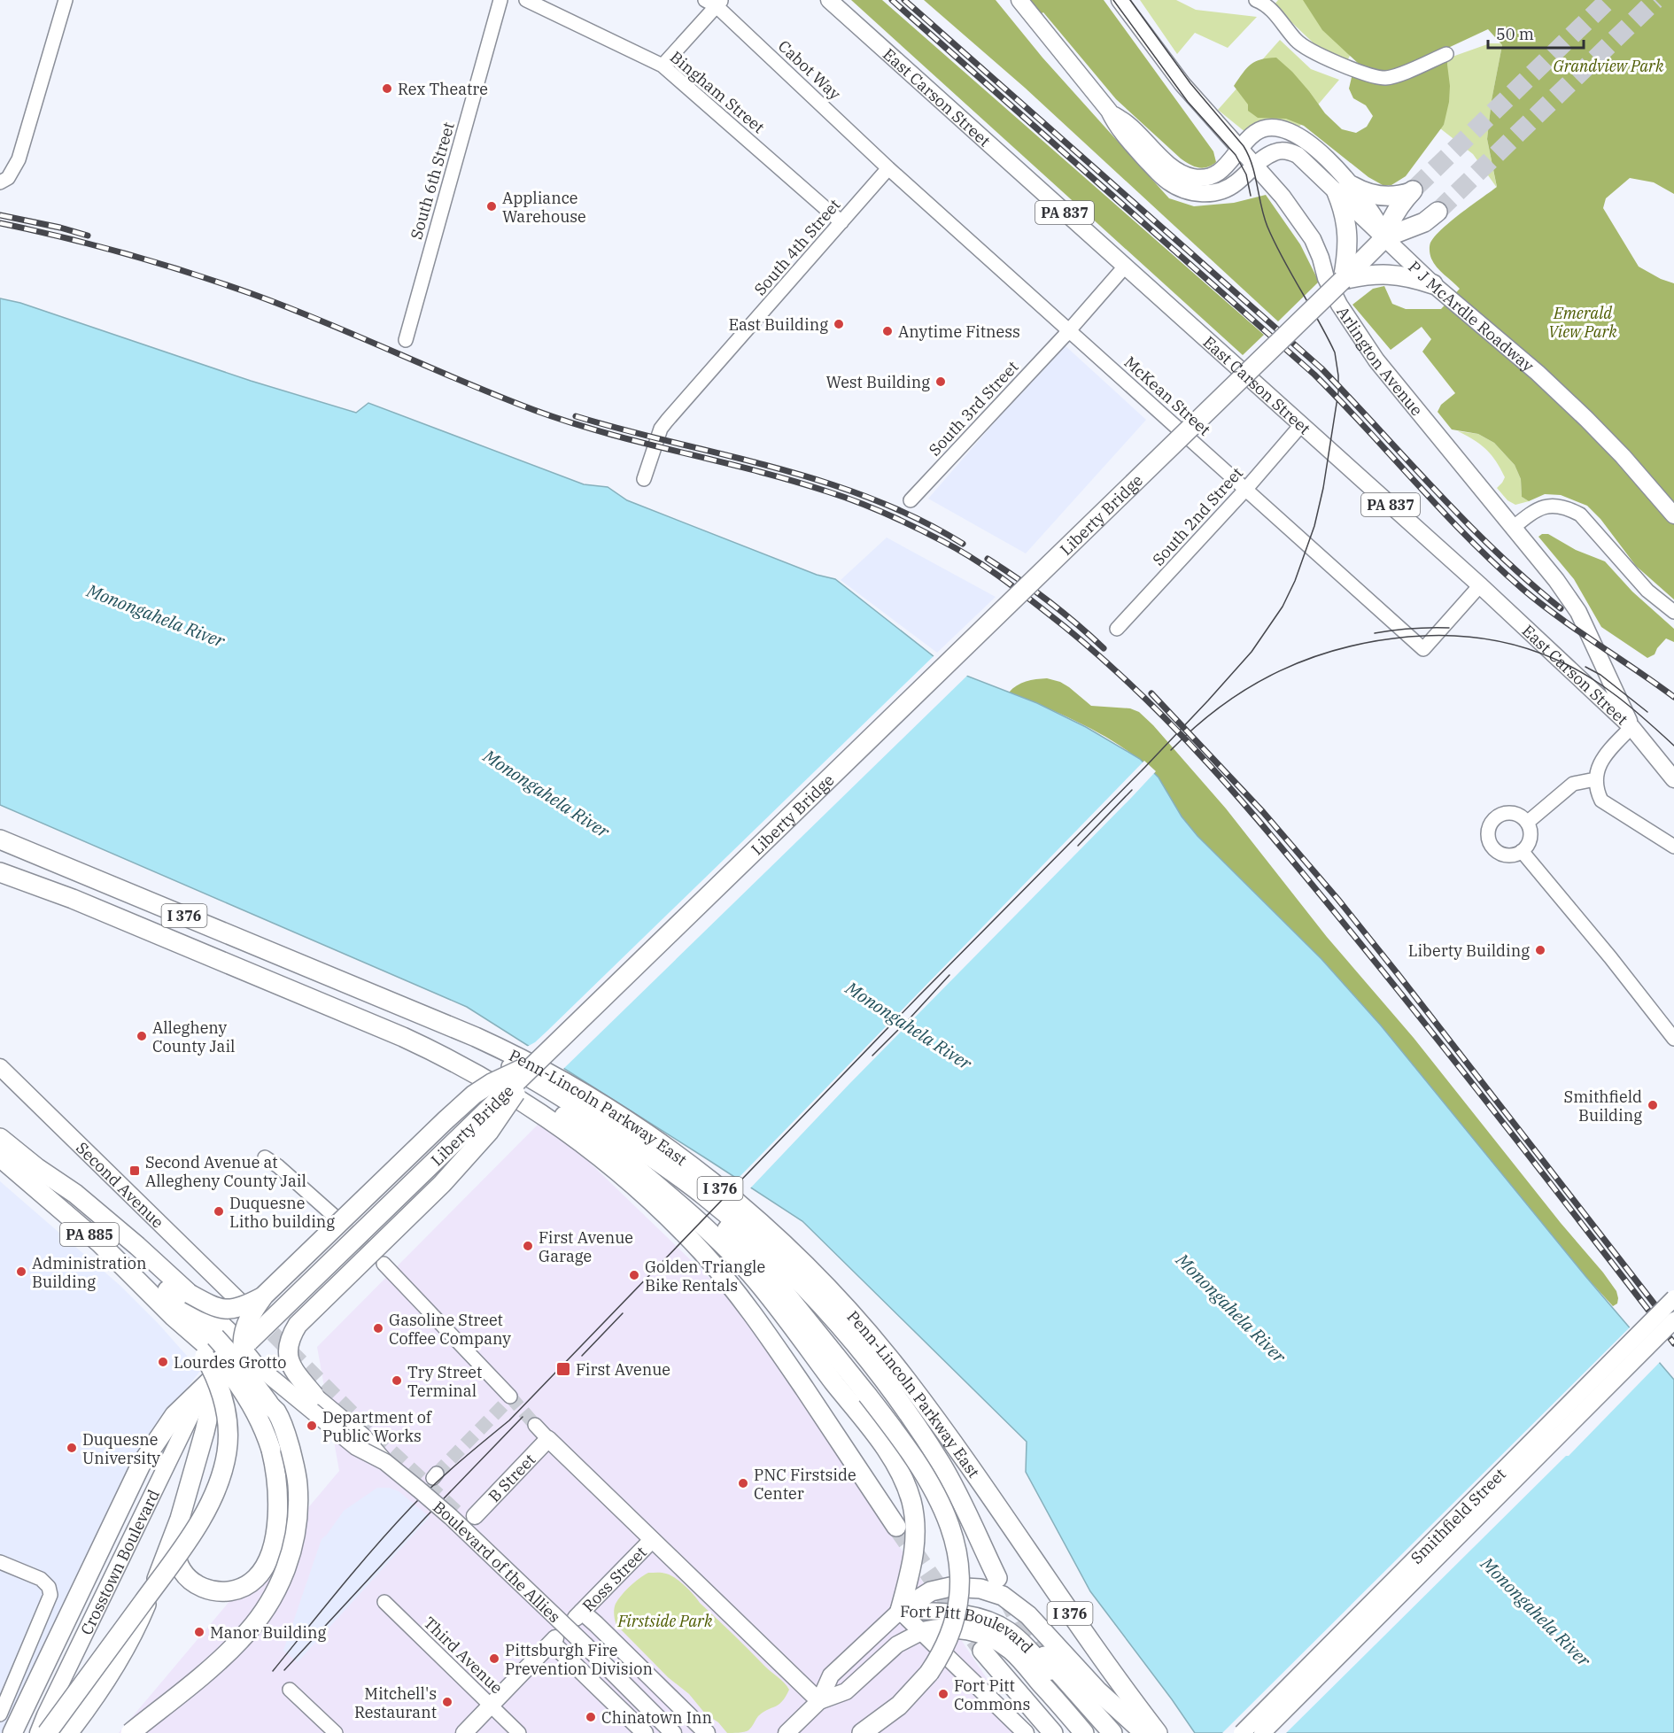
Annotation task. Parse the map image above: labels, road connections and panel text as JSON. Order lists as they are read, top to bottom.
{
  "streets": {
    "highway": [
      "Liberty Bridge",
      "I 376",
      "Penn-Lincoln Parkway East",
      "PA 885",
      "Boulevard of the Allies"
    ],
    "main road": [
      "East Carson Street",
      "PA 837",
      "P J McArdle Roadway",
      "Arlington Avenue",
      "Second Avenue",
      "B Street",
      "Smithfield Street",
      "Crosstown Boulevard",
      "Ross Street",
      "Fort Pitt Boulevard"
    ],
    "street": [
      "Cabot Way",
      "Bingham Street",
      "South 6th Street",
      "South 4th Street",
      "McKean Street",
      "South 3rd Street",
      "South 2nd Street",
      "Third Avenue"
    ]
  },
  "crossings": [
    ["Cabot Way", "South 4th Street"],
    ["Cabot Way", "McKean Street"],
    ["Bingham Street", "South 4th Street"],
    ["East Carson Street", "Arlington Avenue"],
    ["East Carson Street", "McKean Street"],
    ["East Carson Street", "South 3rd Street"],
    ["East Carson Street", "South 2nd Street"],
    ["South 4th Street", "McKean Street"],
    ["P J McArdle Roadway", "Liberty Bridge"],
    ["McKean Street", "South 3rd Street"],
    ["McKean Street", "South 2nd Street"],
    ["Liberty Bridge", "Crosstown Boulevard"],
    ["Liberty Bridge", "Boulevard of the Allies"]
  ],
  "water": ["Monongahela River"],
  "parks": ["Grandview Park", "Emerald View Park", "Firstside Park"],
  "places": {
    "other": [
      "Rex Theatre",
      "Appliance Warehouse",
      "East Building",
      "Anytime Fitness",
      "West Building",
      "Liberty Building",
      "Allegheny County Jail",
      "Smithfield Building",
      "Duquesne Litho building",
      "First Avenue Garage",
      "Administration Building",
      "Golden Triangle Bike Rentals",
      "Gasoline Street Coffee Company",
      "Lourdes Grotto",
      "Try Street Terminal",
      "Department of Public Works",
      "Duquesne University",
      "PNC Firstside Center",
      "Manor Building",
      "Pittsburgh Fire Prevention Division",
      "Fort Pitt Commons",
      "Mitchell's Restaurant",
      "Chinatown Inn"
    ],
    "transit": ["Second Avenue at Allegheny County Jail", "First Avenue"]
  },
  "scale_bar": "50 m"
}
